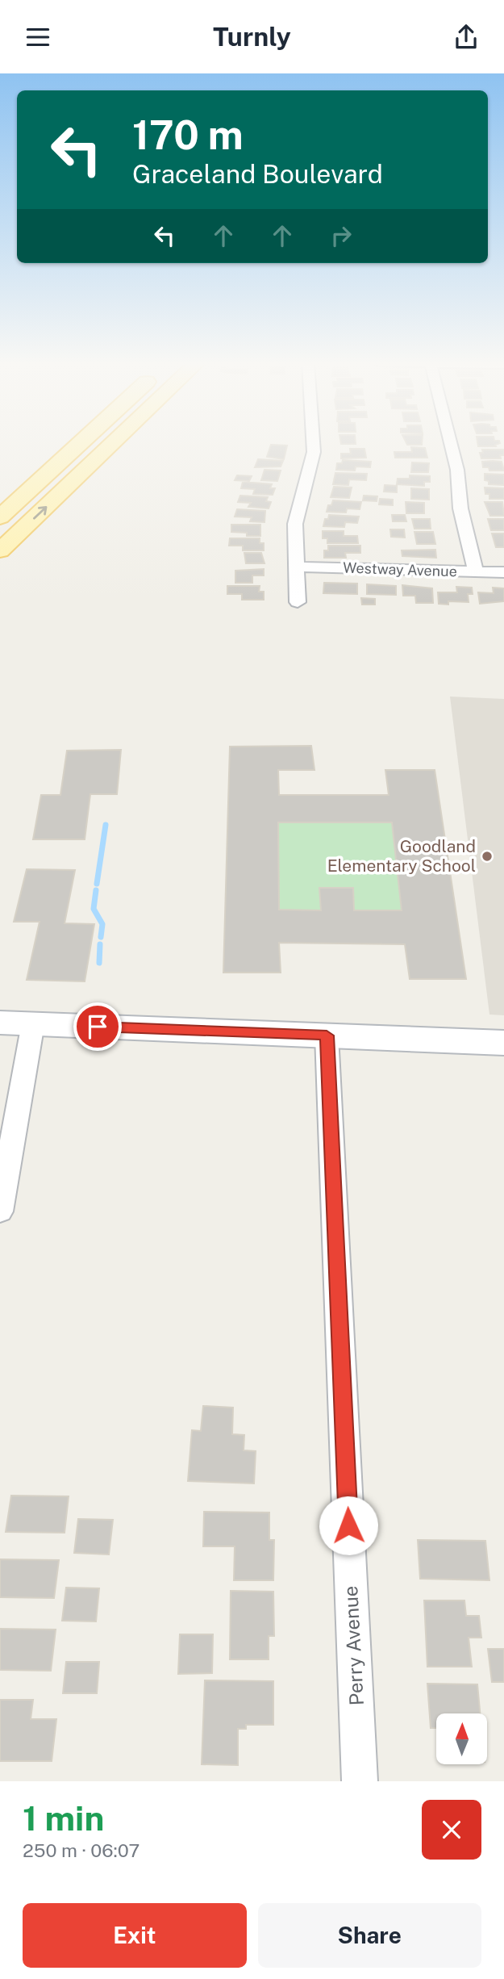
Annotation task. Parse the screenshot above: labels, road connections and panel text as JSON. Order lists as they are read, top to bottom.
{
  "streets": {
    "street": ["Westway Avenue", "Perry Avenue"]
  },
  "places": ["Goodland Elementary School"],
  "north": "top",
  "page": {
    "header": "Turnly",
    "turn": ["170 m", "Graceland Boulevard"],
    "heading": ["1 min", "250 m · 06:07"],
    "buttons": ["Exit", "Share"]
  }
}
